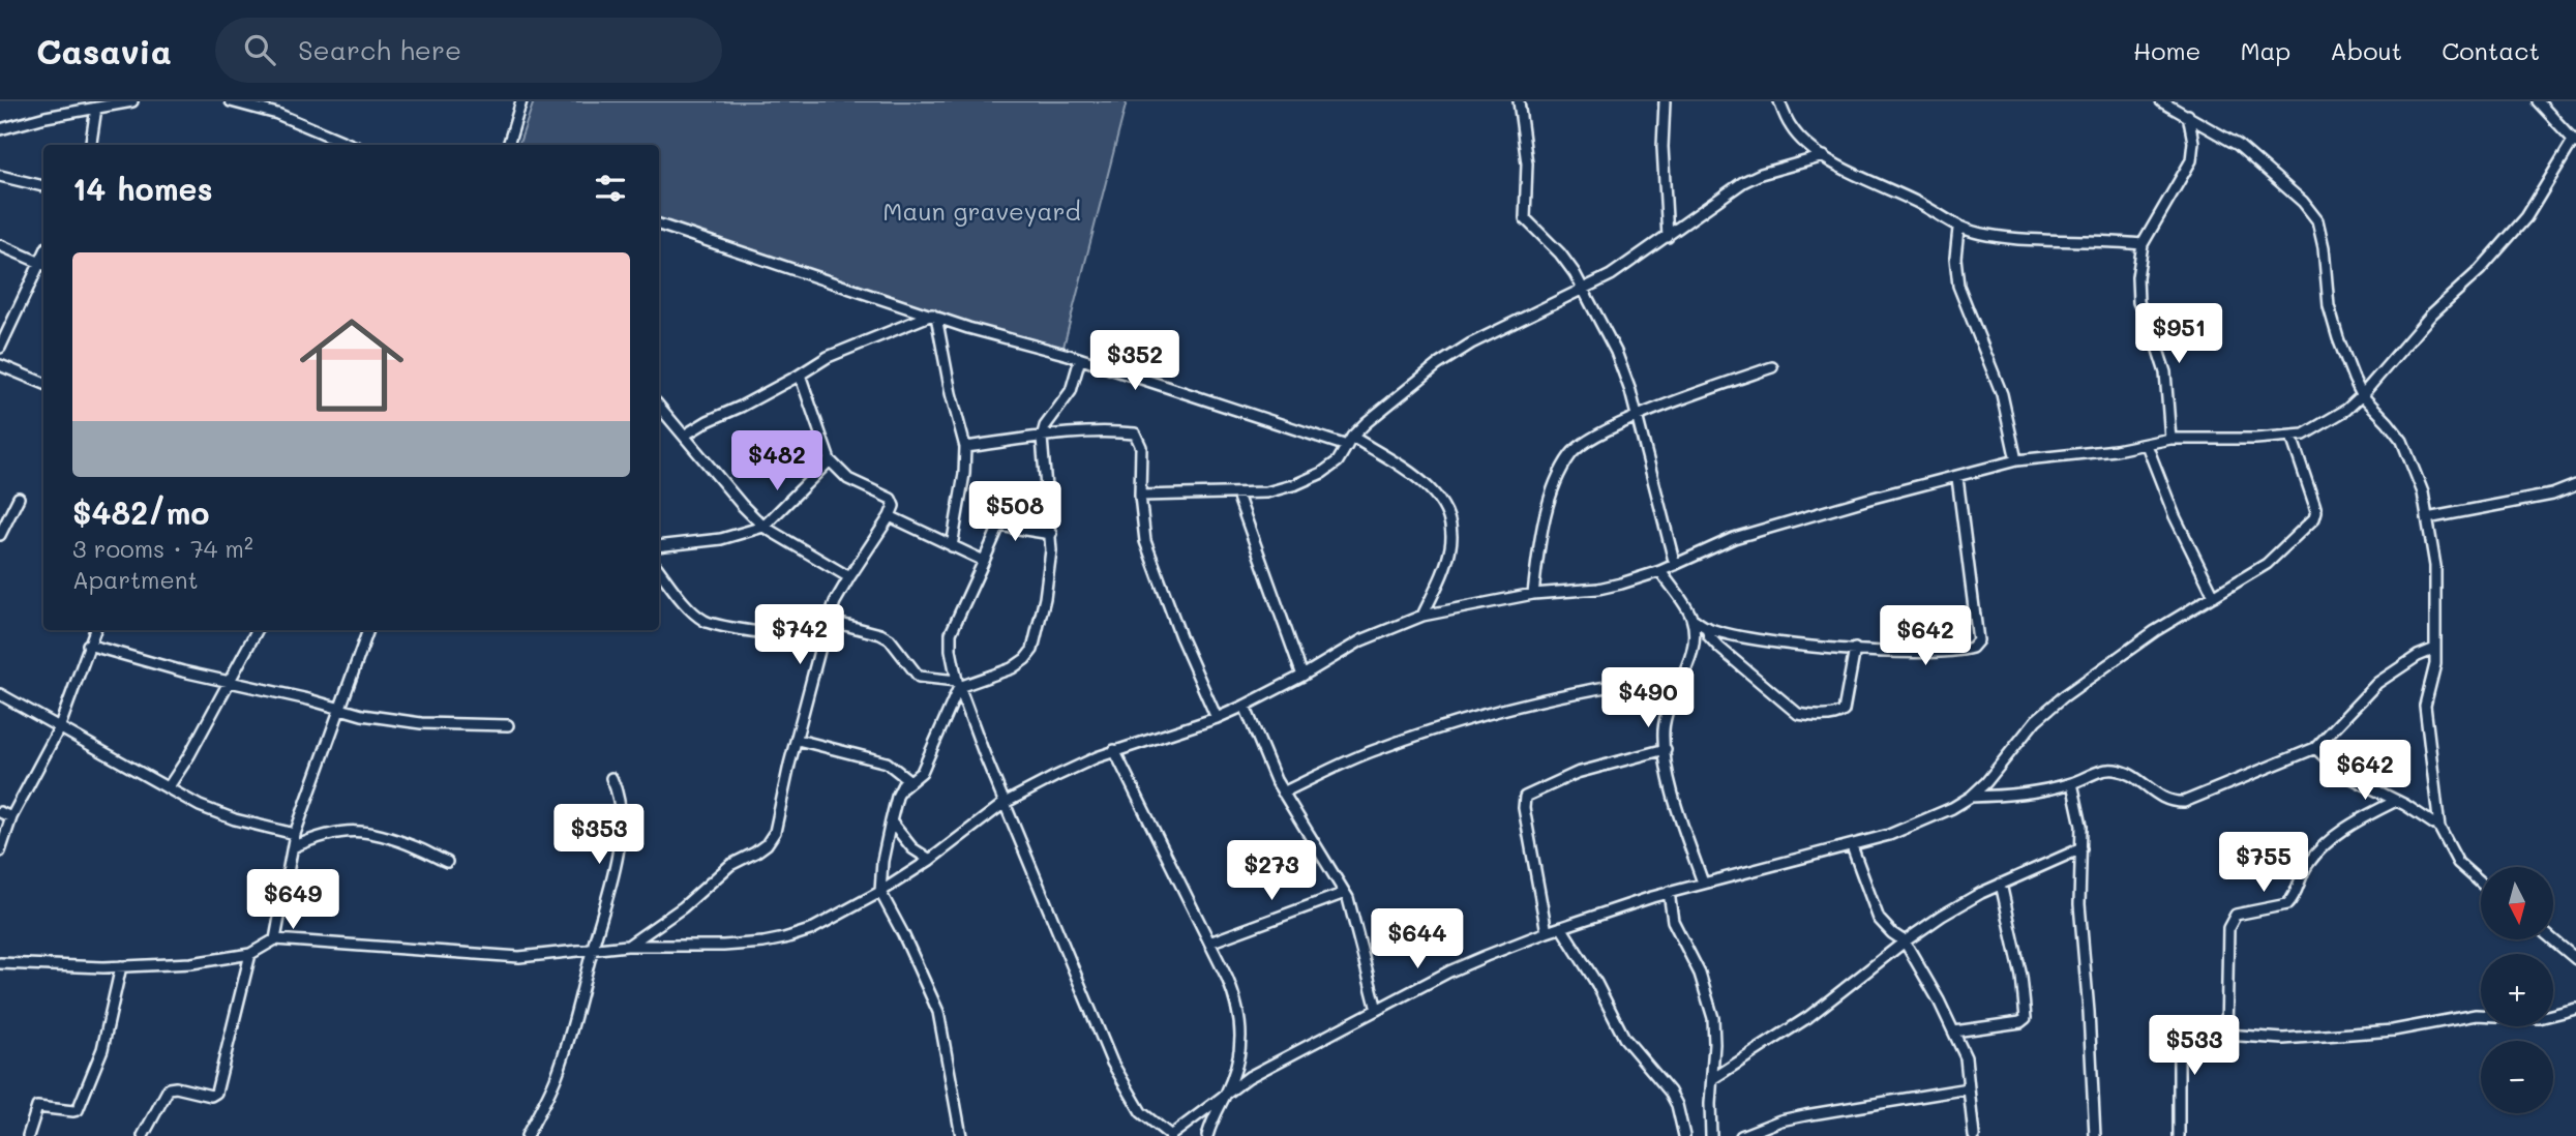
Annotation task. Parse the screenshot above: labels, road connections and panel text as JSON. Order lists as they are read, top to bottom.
{
  "parks": ["Maun graveyard"],
  "north": "bottom",
  "page": {
    "header": "Casavia",
    "search": "Search here",
    "nav": [
      "Home",
      "Map",
      "About",
      "Contact"
    ],
    "heading": "14 homes",
    "list": [
      {
        "name": "$482/mo",
        "note": "3 rooms · 74 m² · Apartment"
      }
    ],
    "price": [
      "$951",
      "$352",
      "$482",
      "$508",
      "$742",
      "$642",
      "$490",
      "$642",
      "$353",
      "$755",
      "$273",
      "$649",
      "$644",
      "$533"
    ],
    "map_buttons": ["+", "−"]
  }
}
